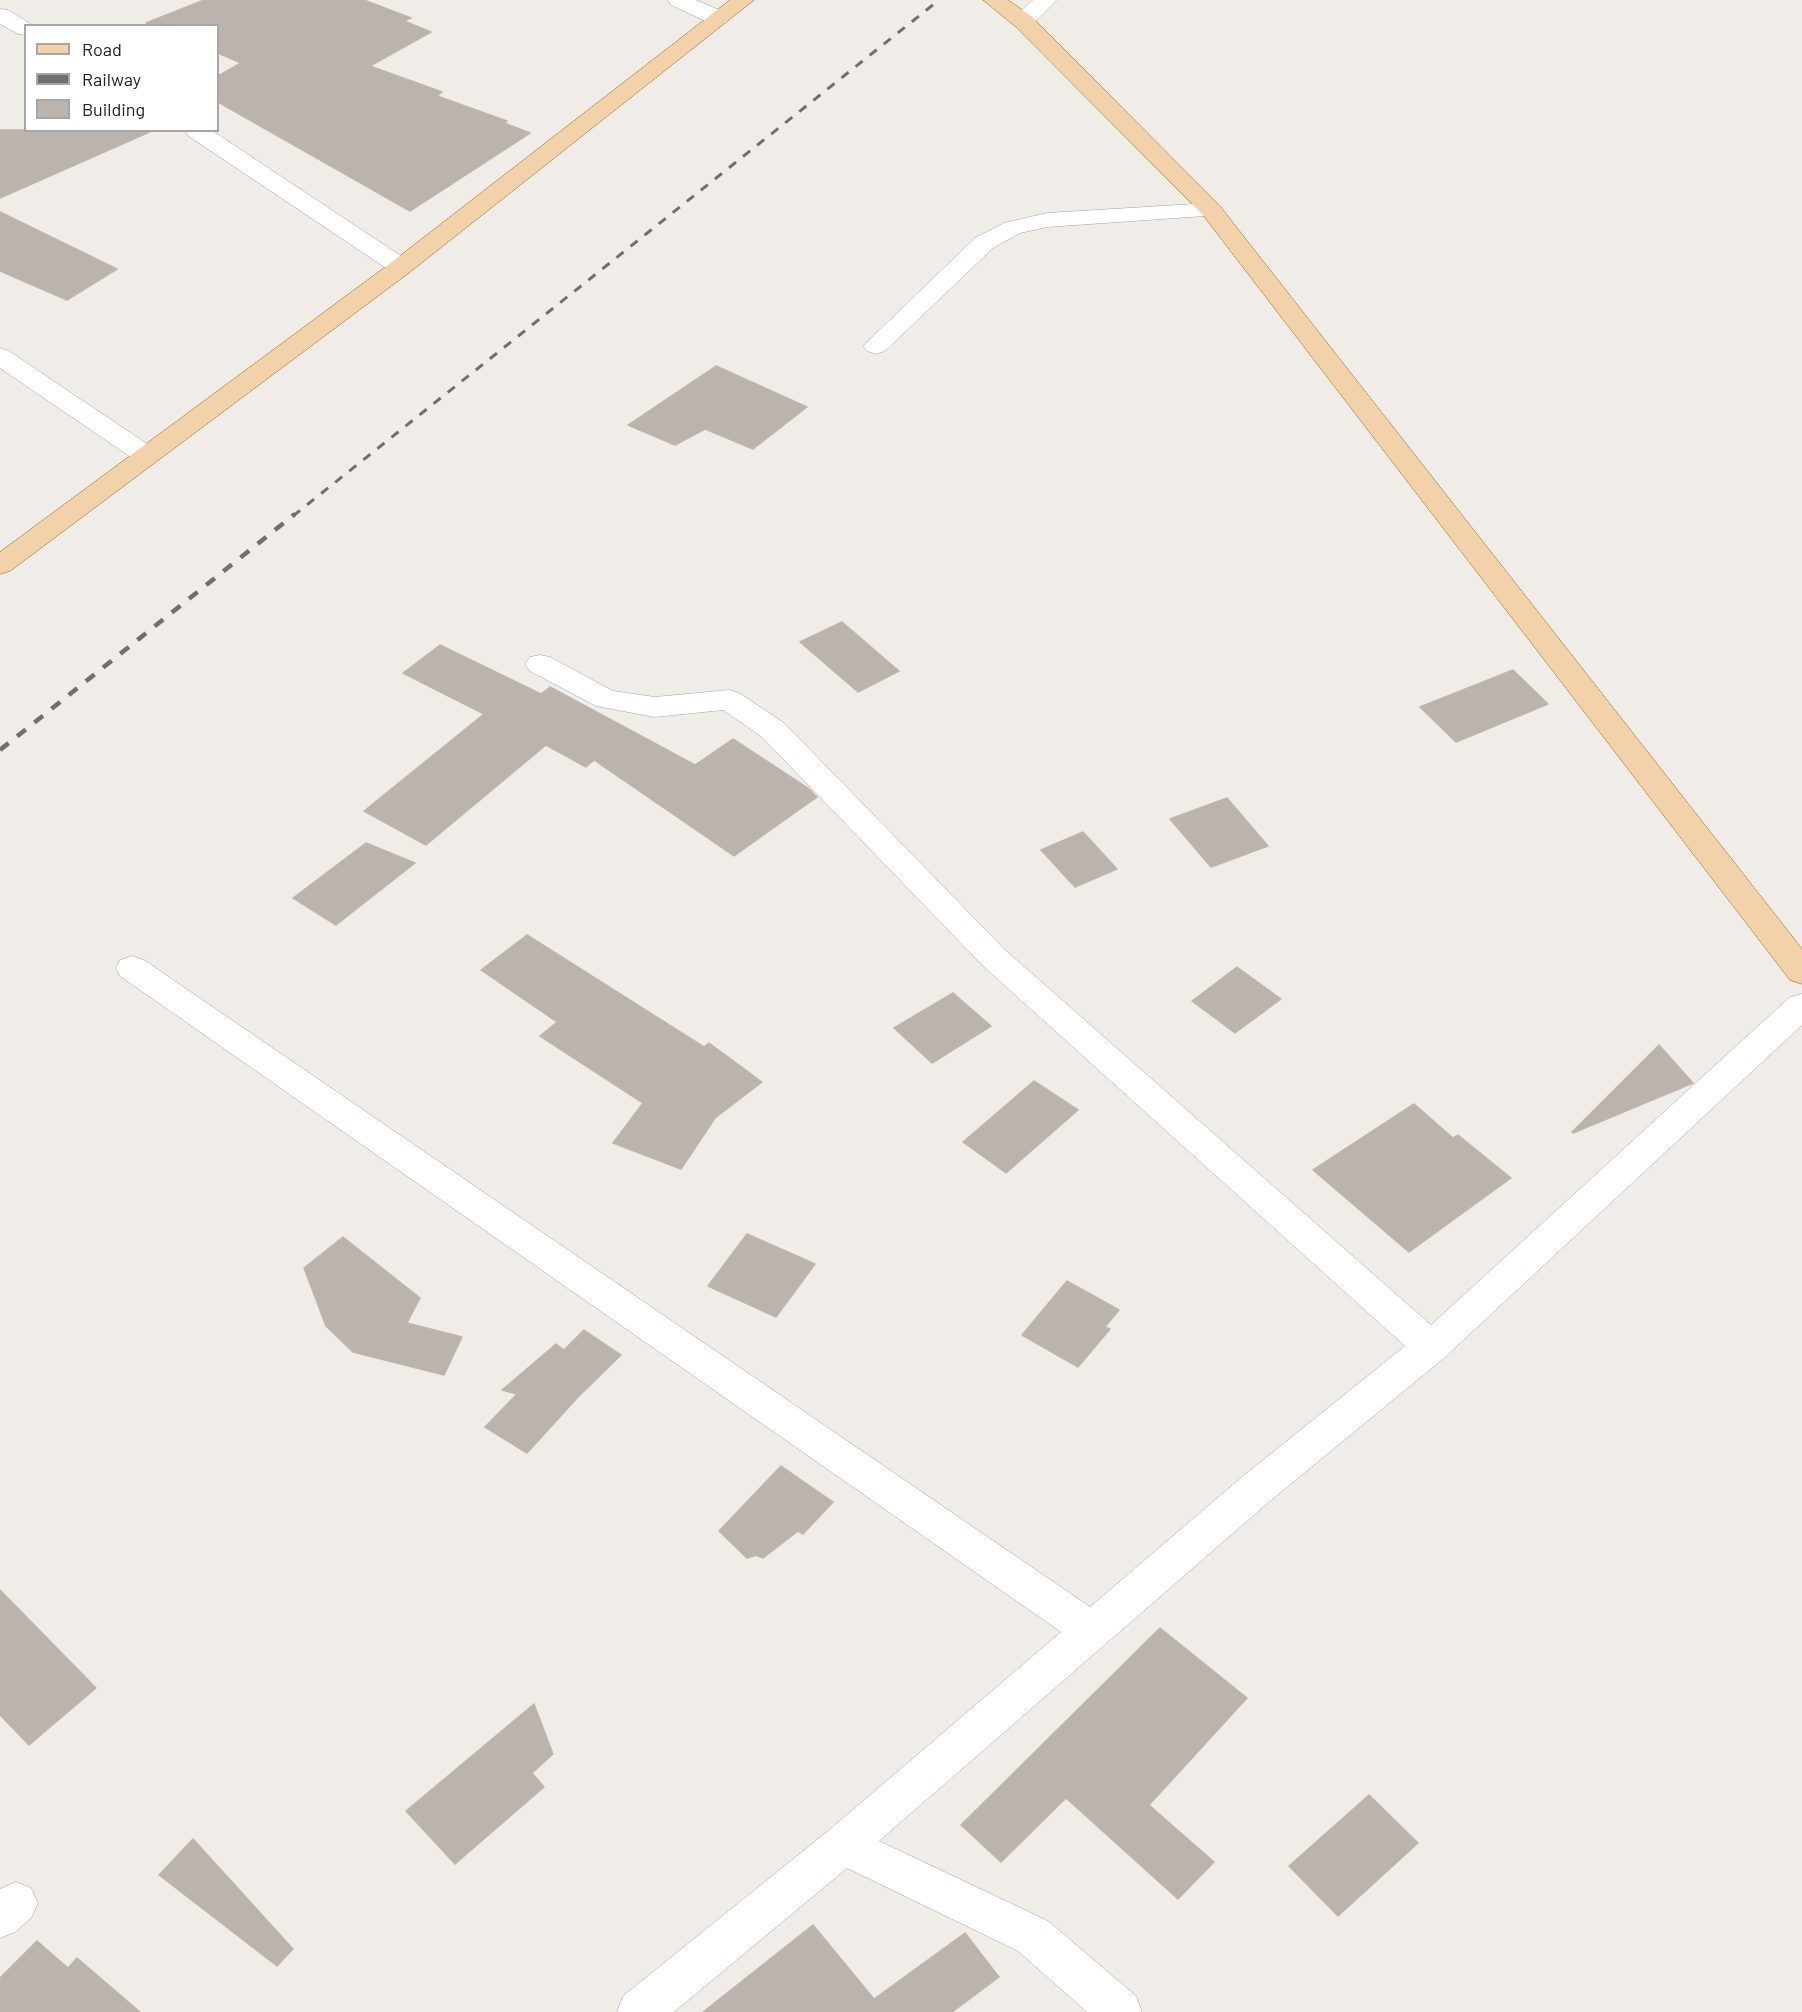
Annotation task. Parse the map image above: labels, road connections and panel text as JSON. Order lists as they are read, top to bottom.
{
  "legend": ["Road", "Railway", "Building"]
}
